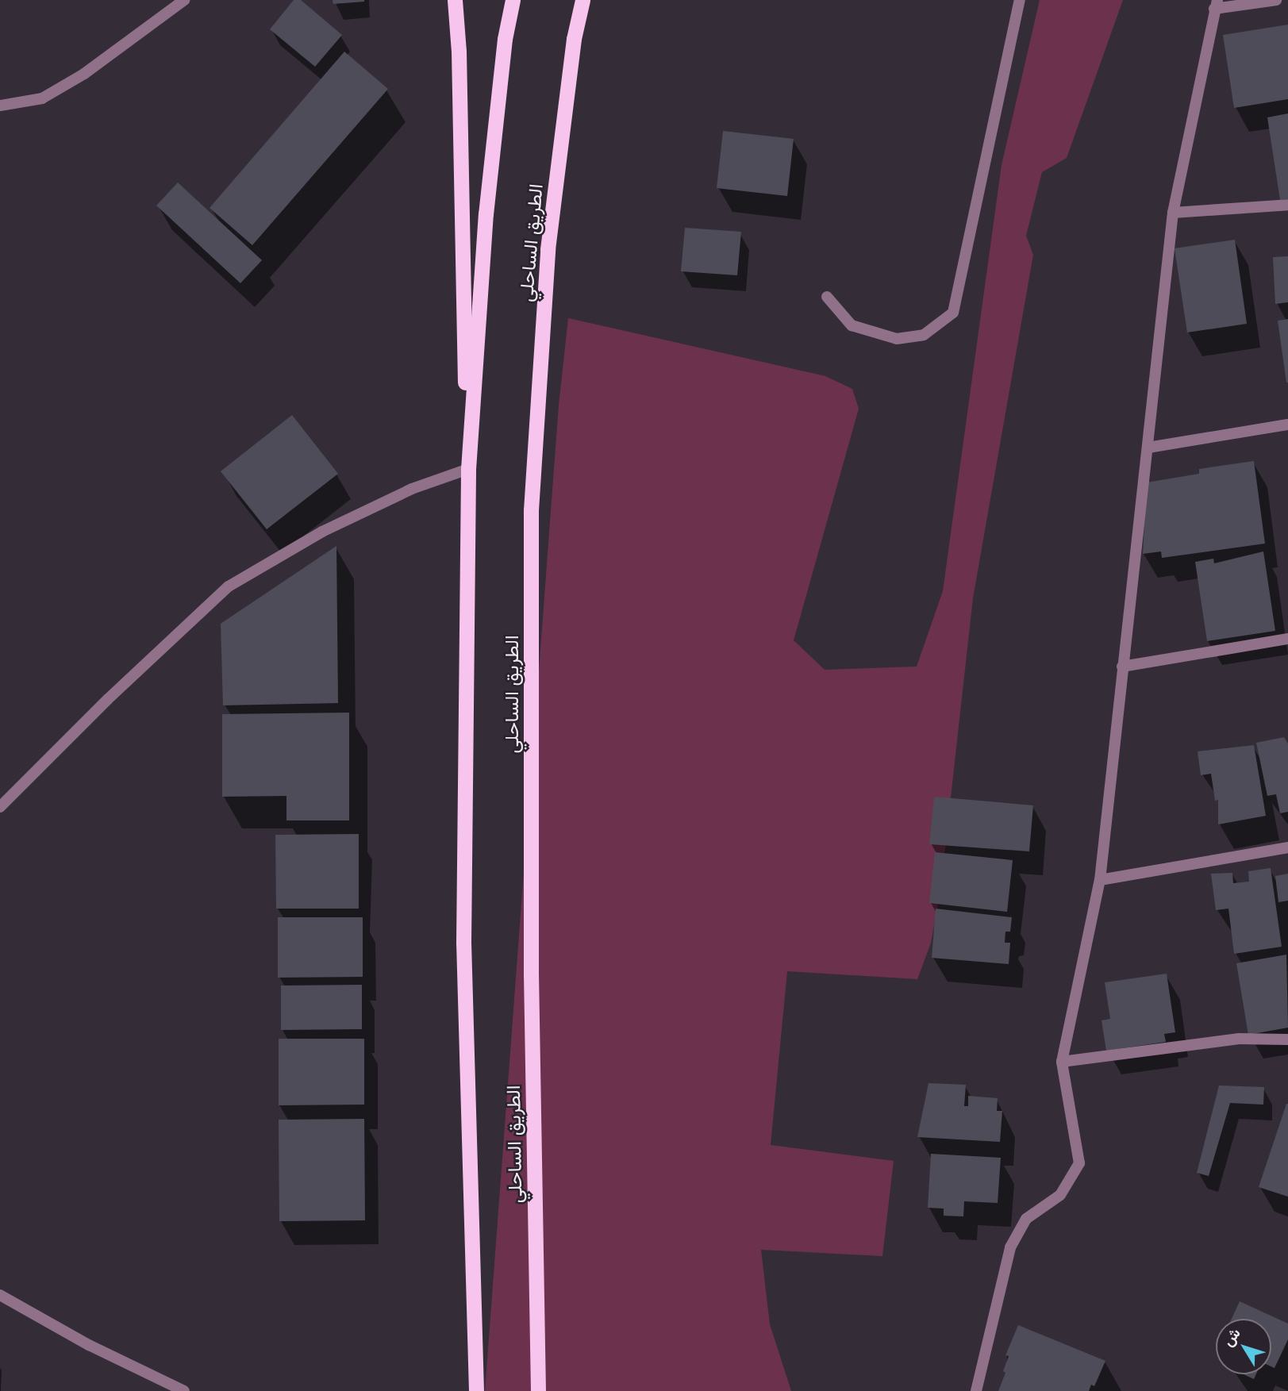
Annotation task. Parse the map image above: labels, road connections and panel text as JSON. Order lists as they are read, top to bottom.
{
  "streets": {
    "highway": ["الطريق الساحلي"]
  },
  "north": "top left"
}
